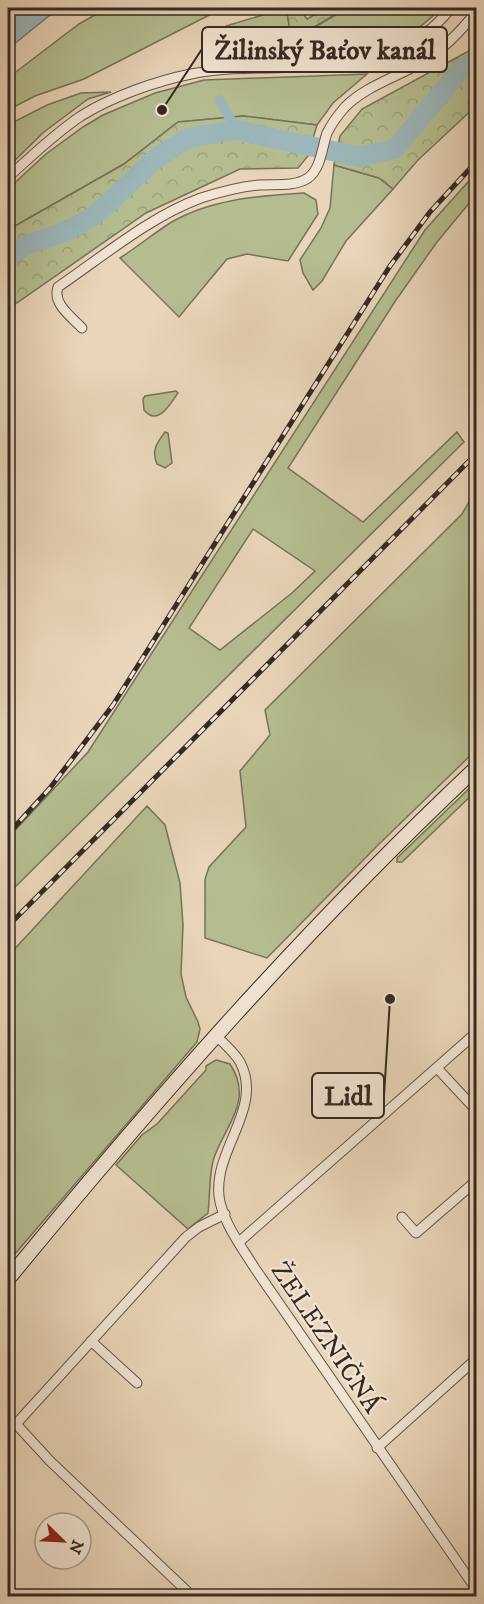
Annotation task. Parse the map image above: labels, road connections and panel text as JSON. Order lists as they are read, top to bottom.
{
  "streets": {
    "street": ["ŽELEZNIČNÁ"]
  },
  "places": ["Žilinský Baťov kanál", "Lidl"],
  "north": "bottom right"
}
